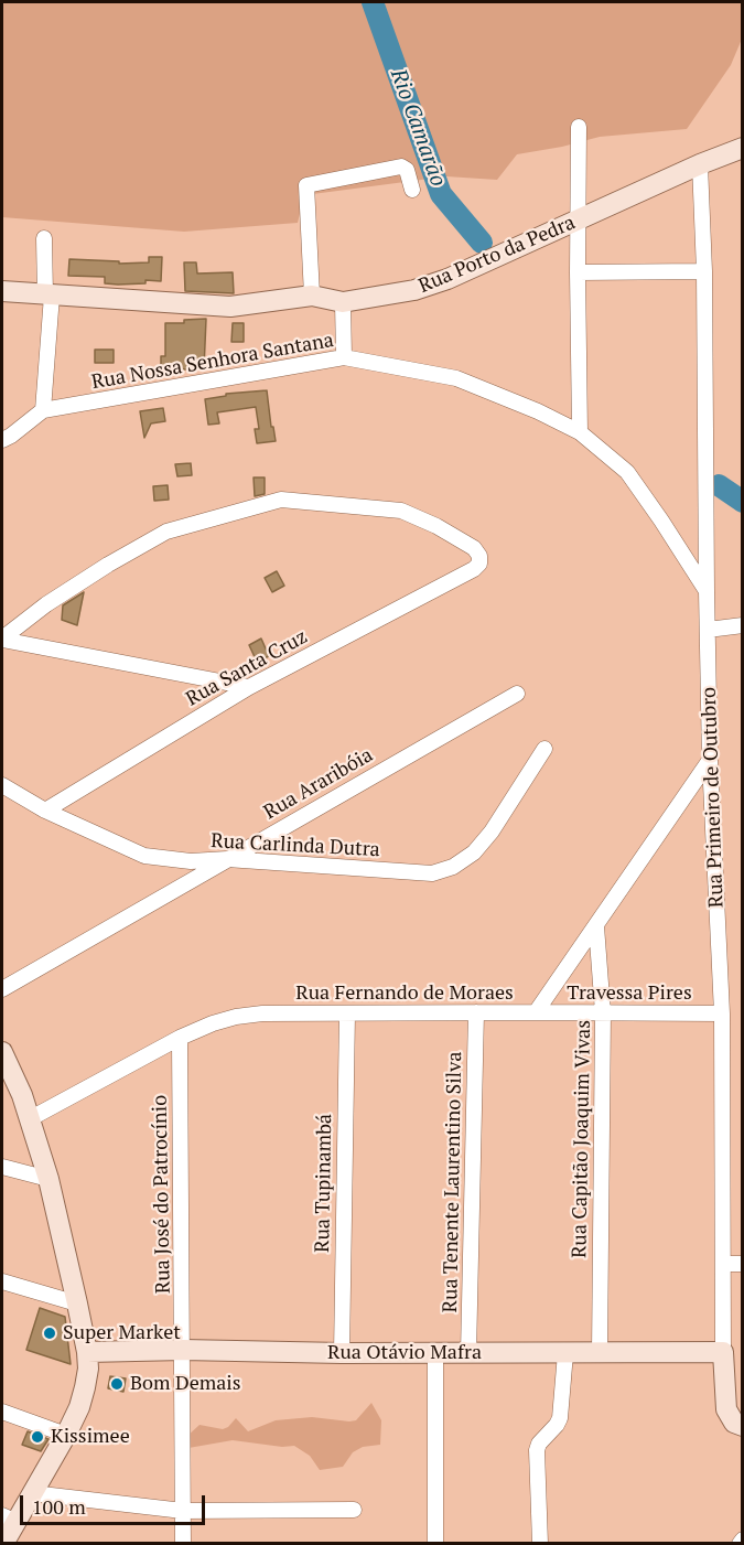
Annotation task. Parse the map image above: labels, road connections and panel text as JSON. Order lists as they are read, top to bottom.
{
  "streets": {
    "main road": ["Rua Porto da Pedra", "Rua Primeiro de Outubro", "Rua Otávio Mafra"],
    "street": [
      "Rua Nossa Senhora Santana",
      "Rua Santa Cruz",
      "Rua Araribóia",
      "Rua Carlinda Dutra",
      "Rua Fernando de Moraes",
      "Travessa Pires",
      "Rua Capitão Joaquim Vivas",
      "Rua Tenente Laurentino Silva",
      "Rua Tupinambá",
      "Rua José do Patrocínio"
    ]
  },
  "crossings": [
    ["Rua Porto da Pedra", "Rua Primeiro de Outubro"],
    ["Rua Nossa Senhora Santana", "Rua Primeiro de Outubro"],
    ["Rua Santa Cruz", "Rua Carlinda Dutra"],
    ["Rua Araribóia", "Rua Carlinda Dutra"],
    ["Rua Primeiro de Outubro", "Rua Fernando de Moraes"],
    ["Rua Primeiro de Outubro", "Travessa Pires"],
    ["Rua Primeiro de Outubro", "Rua Otávio Mafra"],
    ["Rua Fernando de Moraes", "Travessa Pires"],
    ["Rua Fernando de Moraes", "Rua Capitão Joaquim Vivas"],
    ["Rua Fernando de Moraes", "Rua Tenente Laurentino Silva"],
    ["Rua Fernando de Moraes", "Rua Tupinambá"],
    ["Rua Fernando de Moraes", "Rua José do Patrocínio"],
    ["Travessa Pires", "Rua Capitão Joaquim Vivas"],
    ["Rua Capitão Joaquim Vivas", "Rua Otávio Mafra"],
    ["Rua Tenente Laurentino Silva", "Rua Otávio Mafra"],
    ["Rua Tupinambá", "Rua Otávio Mafra"],
    ["Rua José do Patrocínio", "Rua Otávio Mafra"]
  ],
  "water": ["Rio Camarão"],
  "places": ["Super Market", "Bom Demais", "Kissimee"],
  "scale_bar": "100 m"
}
